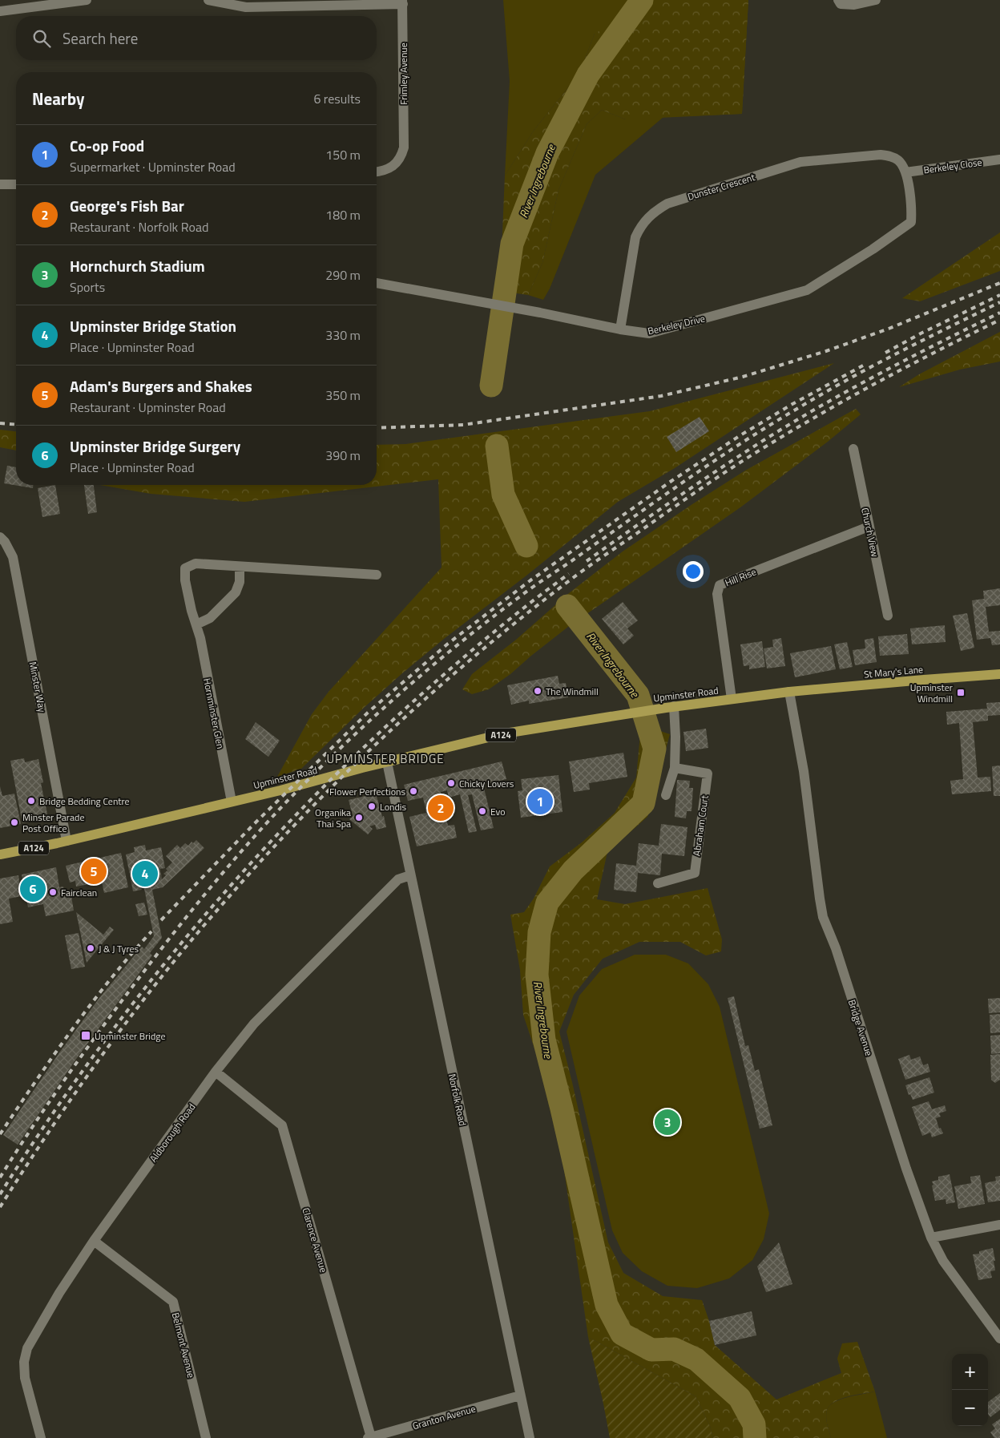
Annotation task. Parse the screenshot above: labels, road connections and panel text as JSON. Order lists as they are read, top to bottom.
{
  "streets": {
    "main road": ["St Mary's Lane", "Upminster Road", "A124"],
    "street": [
      "Frimley Avenue",
      "Berkeley Close",
      "Dunster Crescent",
      "Berkeley Drive",
      "Church View",
      "Hill Rise",
      "Minster Way",
      "Hornminster Glen",
      "Abraham Court",
      "Bridge Avenue",
      "Norfolk Road",
      "Aldborough Road",
      "Clarence Avenue",
      "Belmont Avenue",
      "Granton Avenue"
    ]
  },
  "crossings": [
    ["Berkeley Close", "Dunster Crescent"],
    ["Berkeley Close", "Berkeley Drive"],
    ["Dunster Crescent", "Berkeley Drive"],
    ["Church View", "Hill Rise"],
    ["Hill Rise", "Upminster Road"],
    ["St Mary's Lane", "Upminster Road"],
    ["St Mary's Lane", "Bridge Avenue"],
    ["Minster Way", "Upminster Road"],
    ["Upminster Road", "Hornminster Glen"],
    ["Upminster Road", "Bridge Avenue"],
    ["Upminster Road", "Norfolk Road"],
    ["Norfolk Road", "Aldborough Road"],
    ["Norfolk Road", "Granton Avenue"],
    ["Aldborough Road", "Clarence Avenue"],
    ["Aldborough Road", "Belmont Avenue"],
    ["Clarence Avenue", "Granton Avenue"]
  ],
  "districts": ["UPMINSTER BRIDGE"],
  "water": ["River Ingrebourne"],
  "places": {
    "other": [
      "The Windmill",
      "Chicky Lovers",
      "Flower Perfections",
      "Bridge Bedding Centre",
      "Londis",
      "Evo",
      "Organika Thai Spa",
      "Minster Parade Post Office",
      "Fairclean",
      "J & J Tyres"
    ],
    "transit": ["Upminster Windmill", "Upminster Bridge"]
  },
  "page": {
    "search": "Search here",
    "heading": ["Nearby", "6 results"],
    "list": [
      {
        "mark": "1",
        "name": "Co-op Food",
        "note": "Supermarket · Upminster Road",
        "value": "150 m"
      },
      {
        "mark": "2",
        "name": "George's Fish Bar",
        "note": "Restaurant · Norfolk Road",
        "value": "180 m"
      },
      {
        "mark": "3",
        "name": "Hornchurch Stadium",
        "note": "Sports",
        "value": "290 m"
      },
      {
        "mark": "4",
        "name": "Upminster Bridge Station",
        "note": "Place · Upminster Road",
        "value": "330 m"
      },
      {
        "mark": "5",
        "name": "Adam's Burgers and Shakes",
        "note": "Restaurant · Upminster Road",
        "value": "350 m"
      },
      {
        "mark": "6",
        "name": "Upminster Bridge Surgery",
        "note": "Place · Upminster Road",
        "value": "390 m"
      }
    ],
    "pins": [
      "1",
      "2",
      "5",
      "4",
      "6",
      "3"
    ],
    "map_buttons": ["+", "−"]
  }
}
